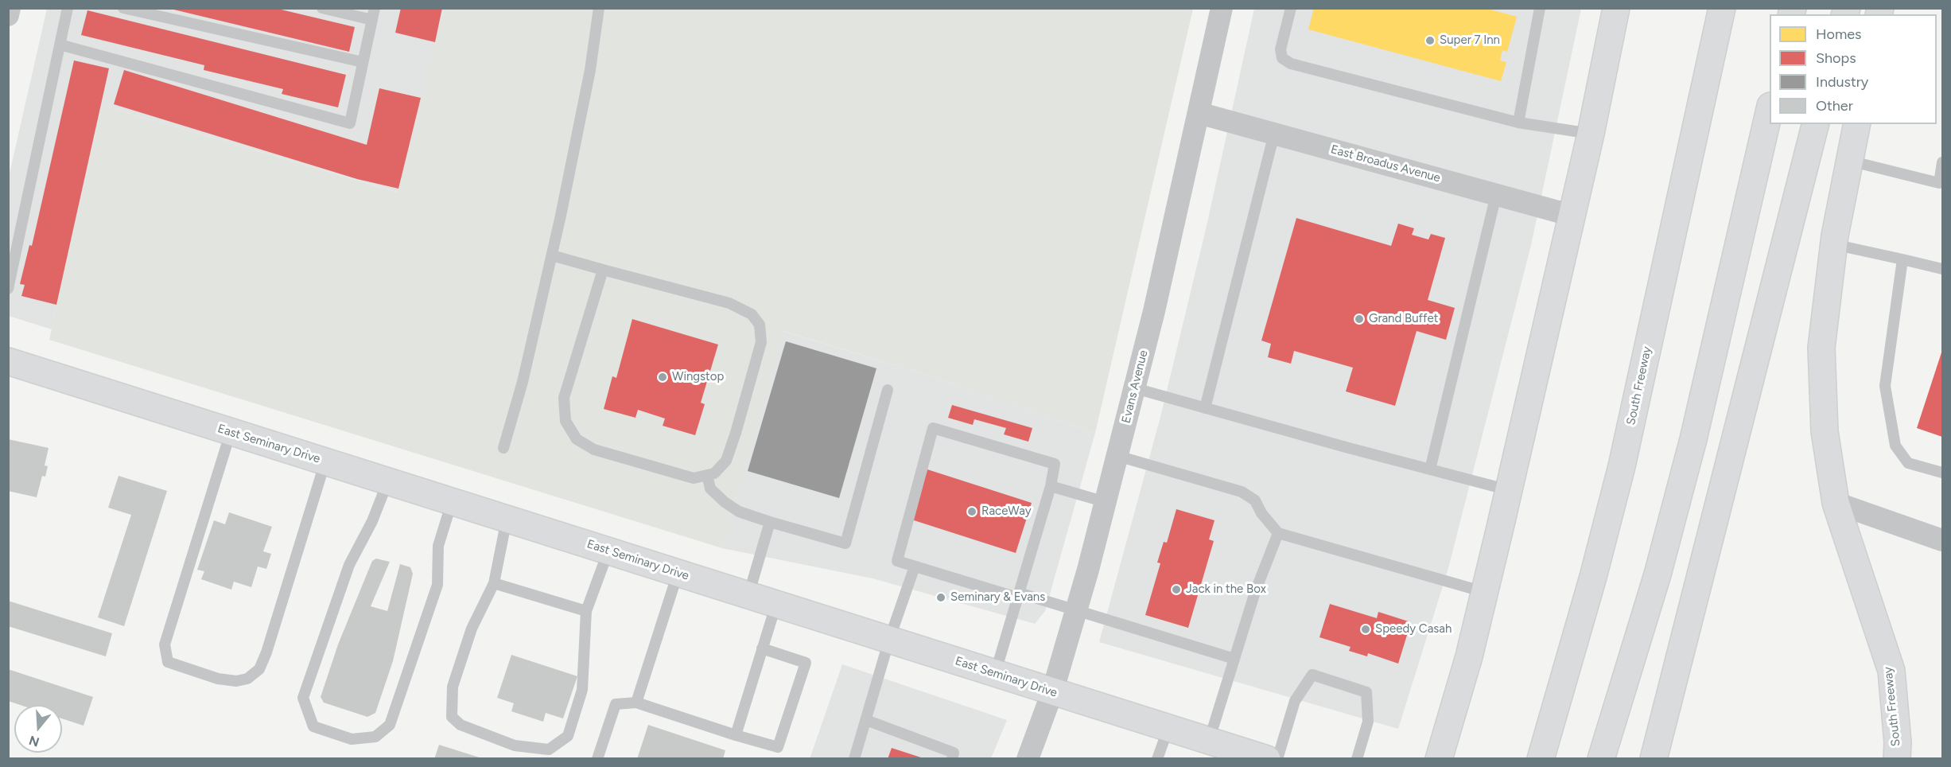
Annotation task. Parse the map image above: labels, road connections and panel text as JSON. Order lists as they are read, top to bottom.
{
  "streets": {
    "main road": ["South Freeway", "East Seminary Drive"],
    "street": ["East Broadus Avenue", "Evans Avenue"]
  },
  "crossings": [
    ["East Broadus Avenue", "Evans Avenue"],
    ["Evans Avenue", "East Seminary Drive"]
  ],
  "places": [
    "Super 7 Inn",
    "Grand Buffet",
    "Wingstop",
    "RaceWay",
    "Jack in the Box",
    "Seminary & Evans",
    "Speedy Casah"
  ],
  "legend": [
    "Homes",
    "Shops",
    "Industry",
    "Other"
  ],
  "north": "bottom"
}
